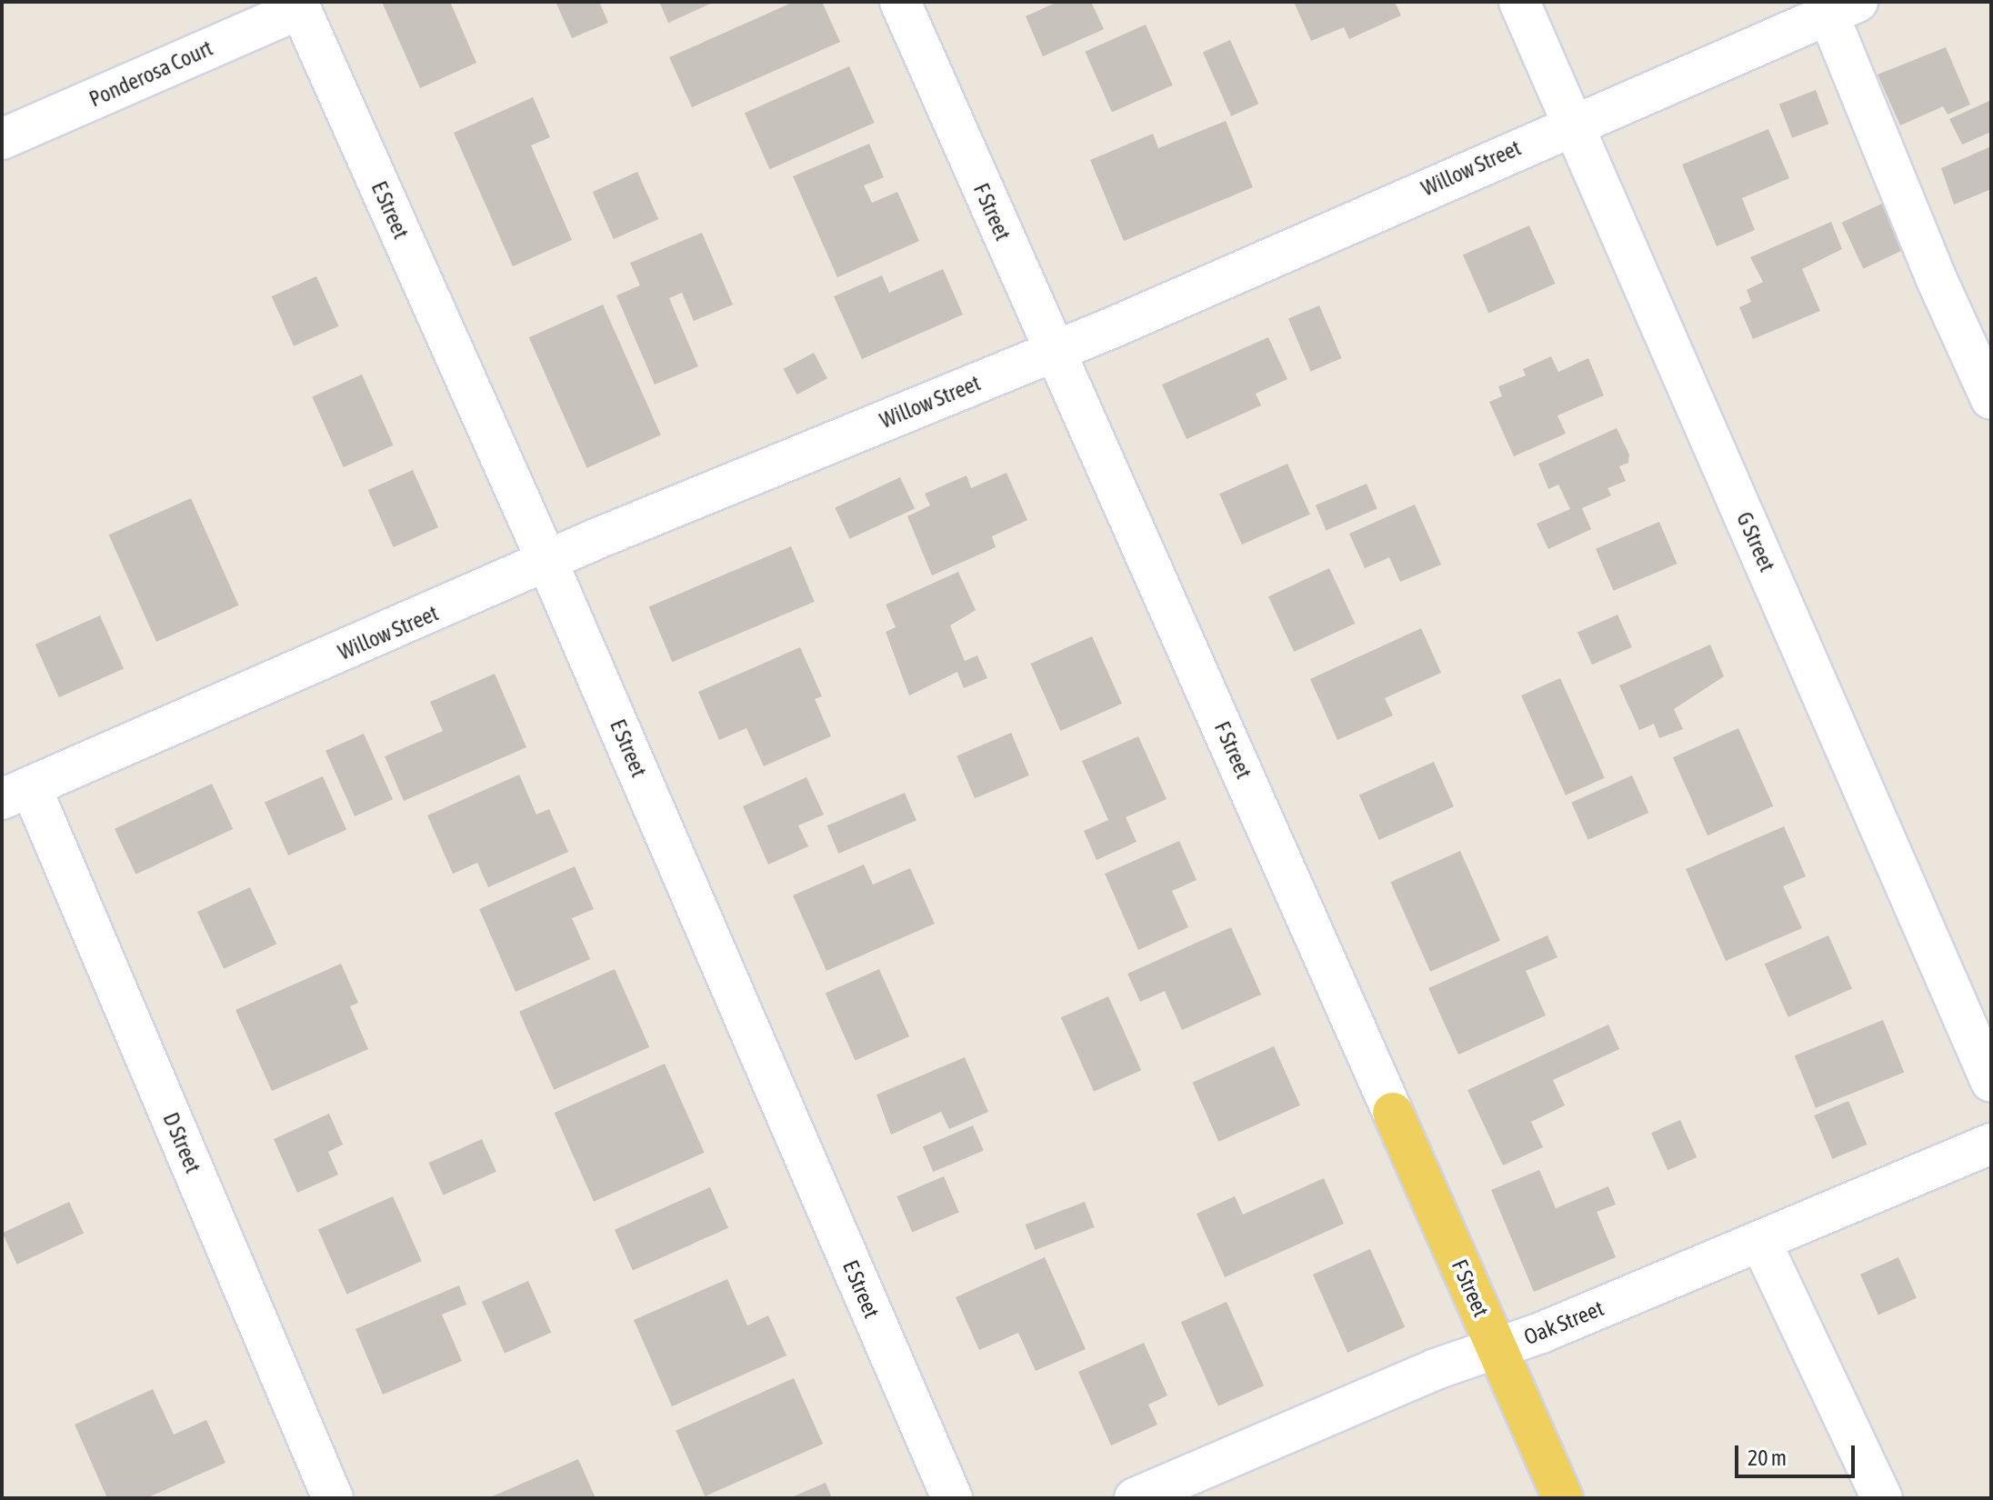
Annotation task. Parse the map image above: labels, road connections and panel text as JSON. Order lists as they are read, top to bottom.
{
  "streets": {
    "main road": ["F Street"],
    "street": [
      "Ponderosa Court",
      "Willow Street",
      "E Street",
      "G Street",
      "D Street",
      "Oak Street"
    ]
  },
  "crossings": [
    ["Ponderosa Court", "E Street"],
    ["Willow Street", "E Street"],
    ["Willow Street", "F Street"],
    ["Willow Street", "G Street"],
    ["Willow Street", "D Street"],
    ["F Street", "Oak Street"]
  ],
  "scale_bar": "20 m"
}
